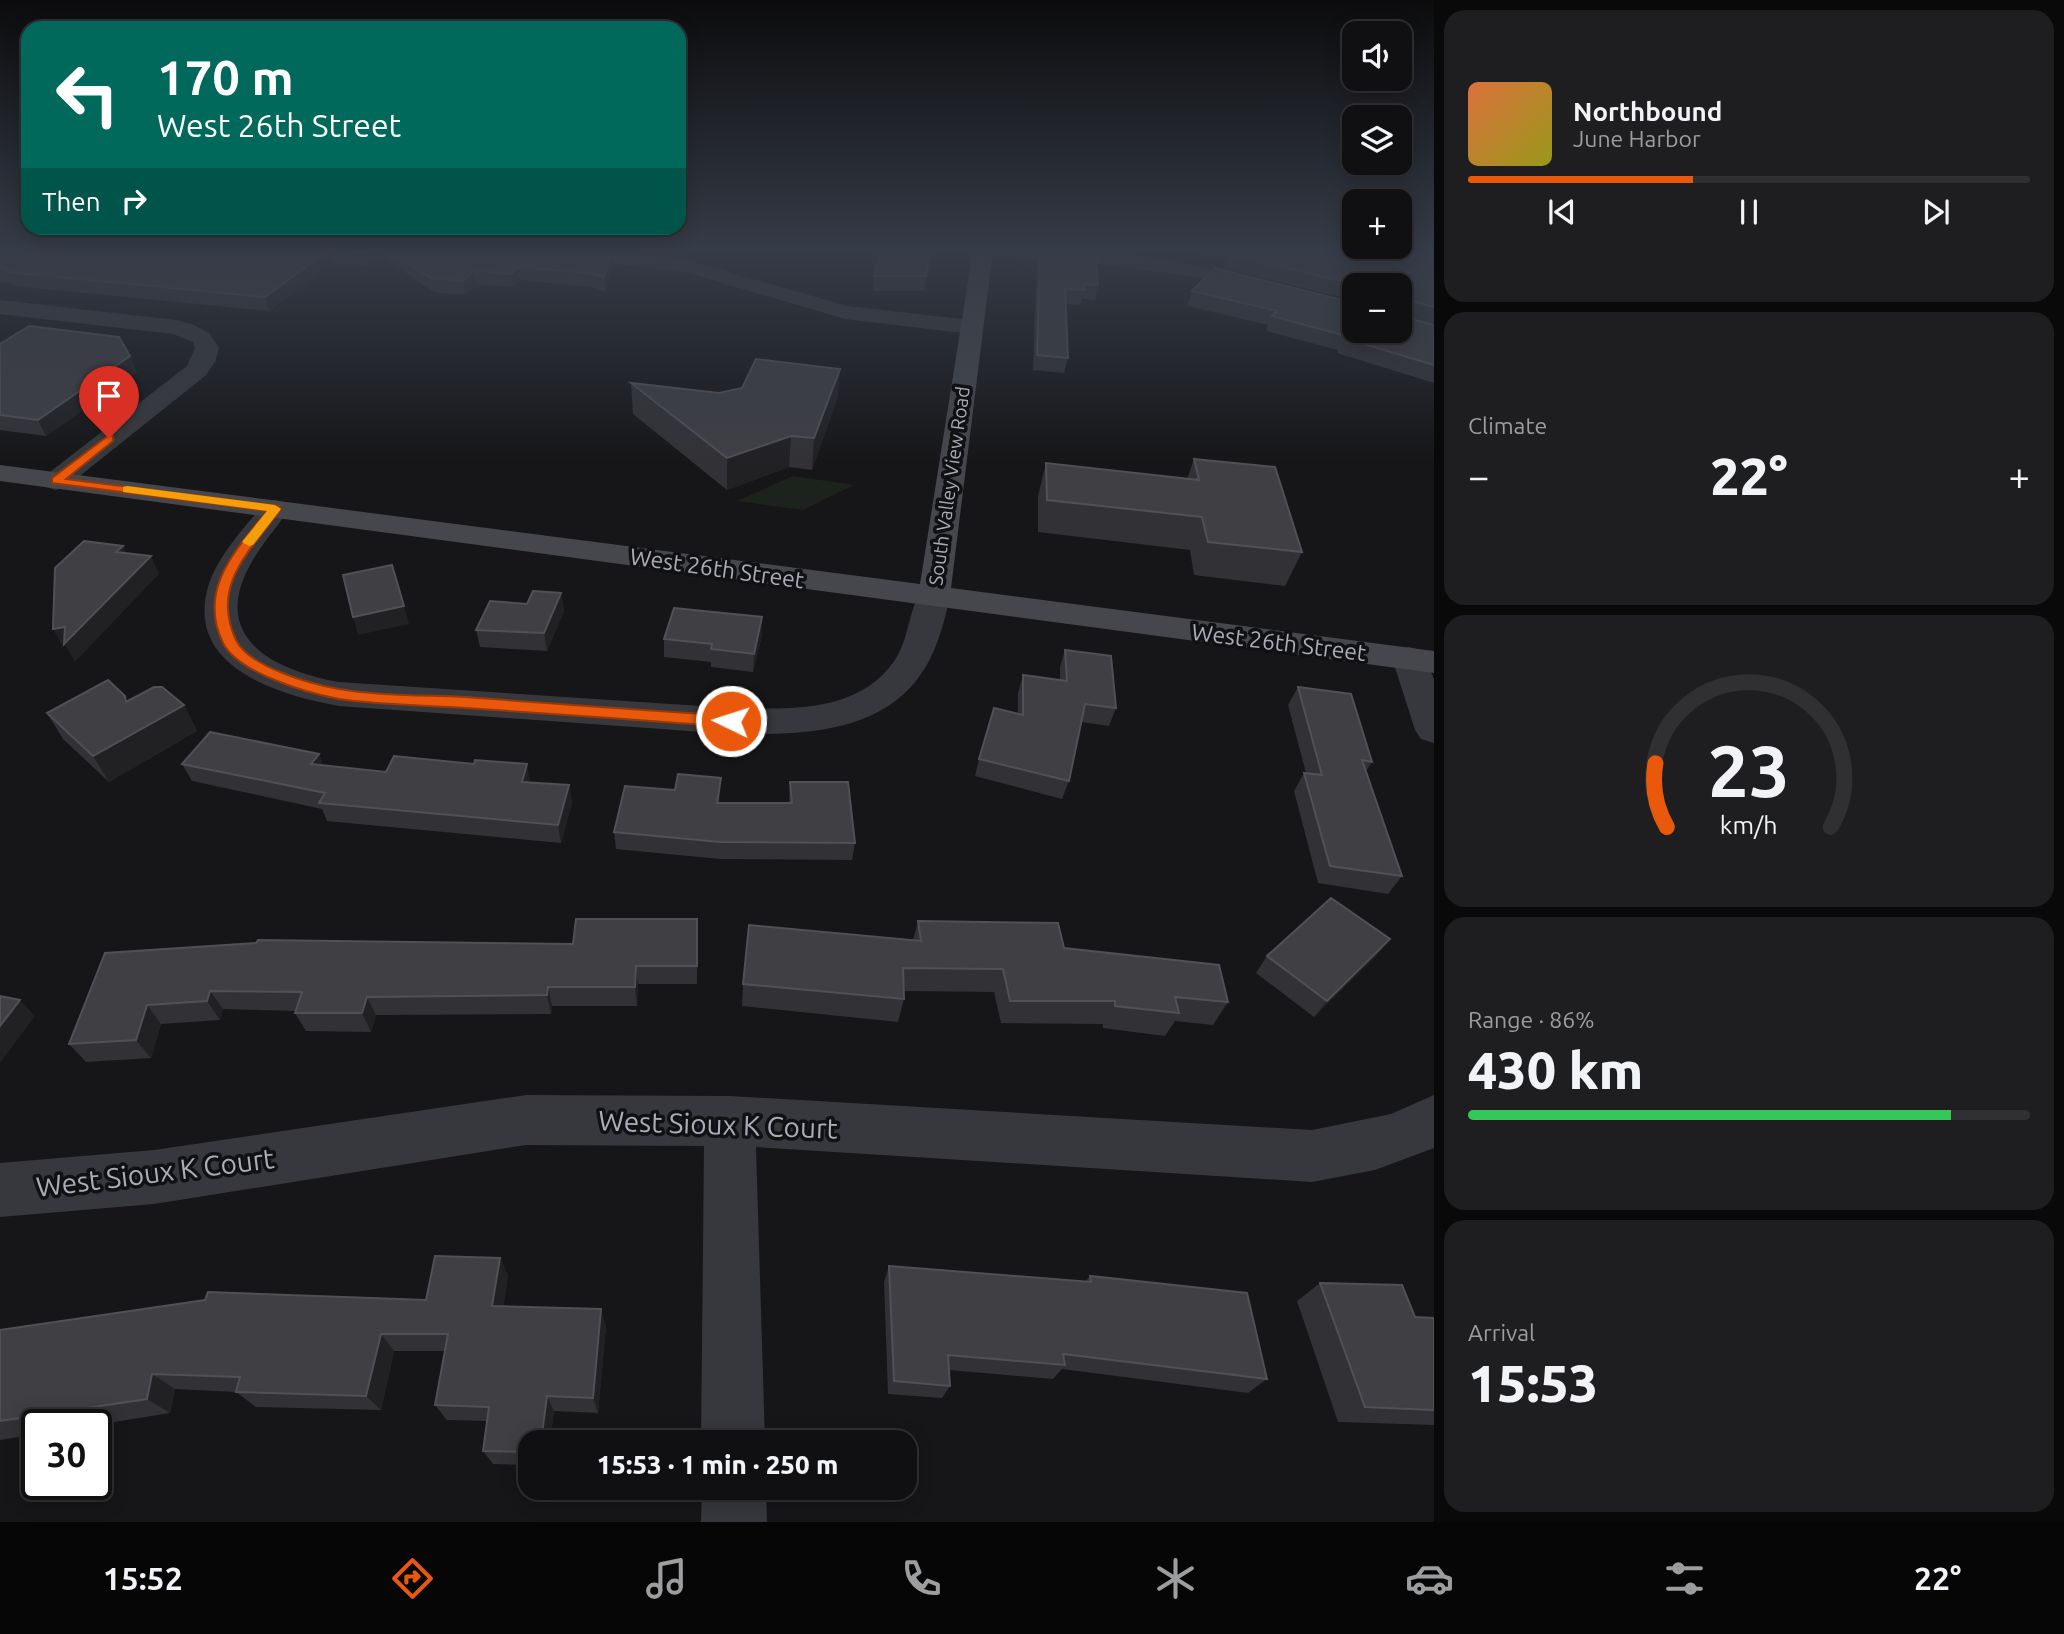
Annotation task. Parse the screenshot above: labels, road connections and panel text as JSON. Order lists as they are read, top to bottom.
{
  "streets": {
    "main road": ["South Valley View Road", "West 26th Street"],
    "street": ["West Sioux K Court"]
  },
  "crossings": [
    ["South Valley View Road", "West 26th Street"]
  ],
  "page": {
    "map_buttons": ["+", "−"],
    "turn": ["170 m", "West 26th Street"],
    "song": ["Northbound", "June Harbor"],
    "then": "Then",
    "tile": [
      "Climate",
      ["Range · 86%", "430 km"],
      ["Arrival", "15:53"]
    ],
    "heat": ["−", "22°", "+"],
    "limit": "30",
    "trip": "15:53 · 1 min · 250 m",
    "tabs": ["15:52", "22°"],
    "gauge": ["23", "km/h"]
  }
}
